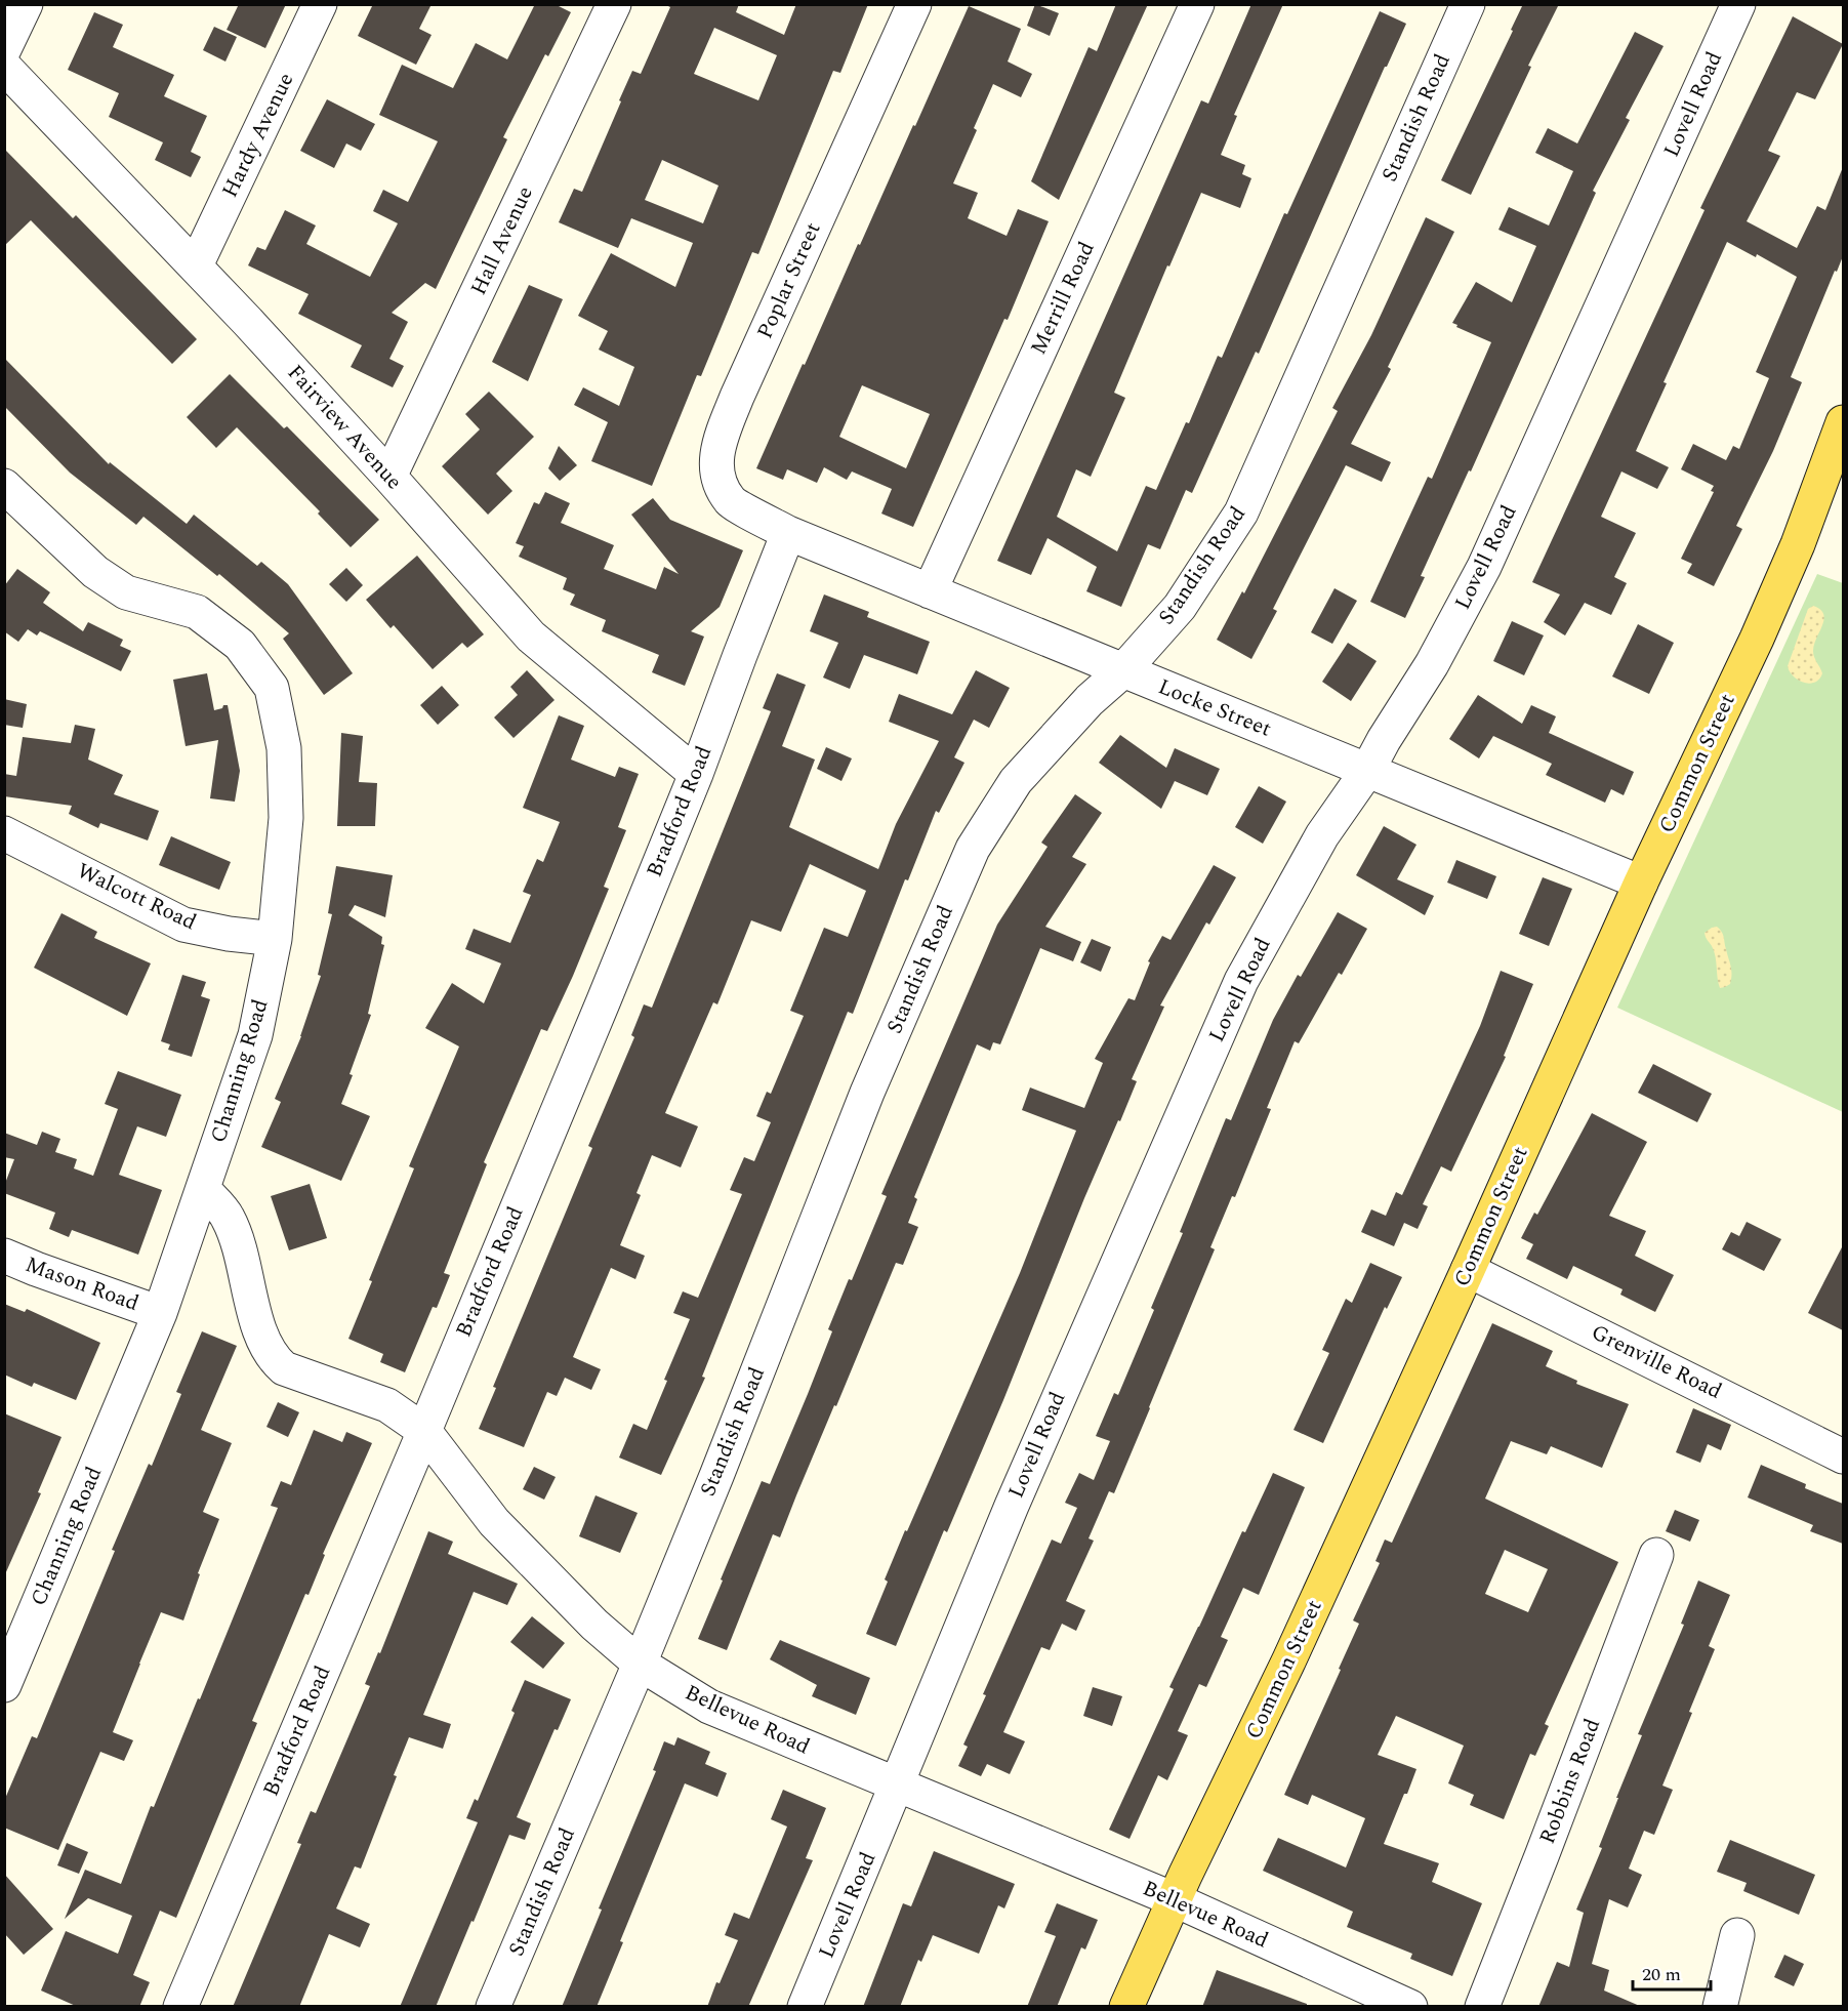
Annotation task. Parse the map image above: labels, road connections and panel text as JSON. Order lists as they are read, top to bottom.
{
  "streets": {
    "main road": ["Common Street"],
    "street": [
      "Lovell Road",
      "Standish Road",
      "Hardy Avenue",
      "Hall Avenue",
      "Poplar Street",
      "Merrill Road",
      "Fairview Avenue",
      "Locke Street",
      "Bradford Road",
      "Walcott Road",
      "Channing Road",
      "Mason Road",
      "Grenville Road",
      "Bellevue Road",
      "Robbins Road"
    ]
  },
  "crossings": [
    ["Lovell Road", "Locke Street"],
    ["Lovell Road", "Bellevue Road"],
    ["Standish Road", "Locke Street"],
    ["Standish Road", "Bellevue Road"],
    ["Hardy Avenue", "Fairview Avenue"],
    ["Hall Avenue", "Fairview Avenue"],
    ["Poplar Street", "Locke Street"],
    ["Poplar Street", "Bradford Road"],
    ["Merrill Road", "Locke Street"],
    ["Fairview Avenue", "Bradford Road"],
    ["Locke Street", "Common Street"],
    ["Locke Street", "Bradford Road"],
    ["Common Street", "Grenville Road"],
    ["Common Street", "Bellevue Road"],
    ["Bradford Road", "Bellevue Road"],
    ["Walcott Road", "Channing Road"],
    ["Channing Road", "Mason Road"],
    ["Channing Road", "Bellevue Road"]
  ],
  "scale_bar": "20 m"
}
